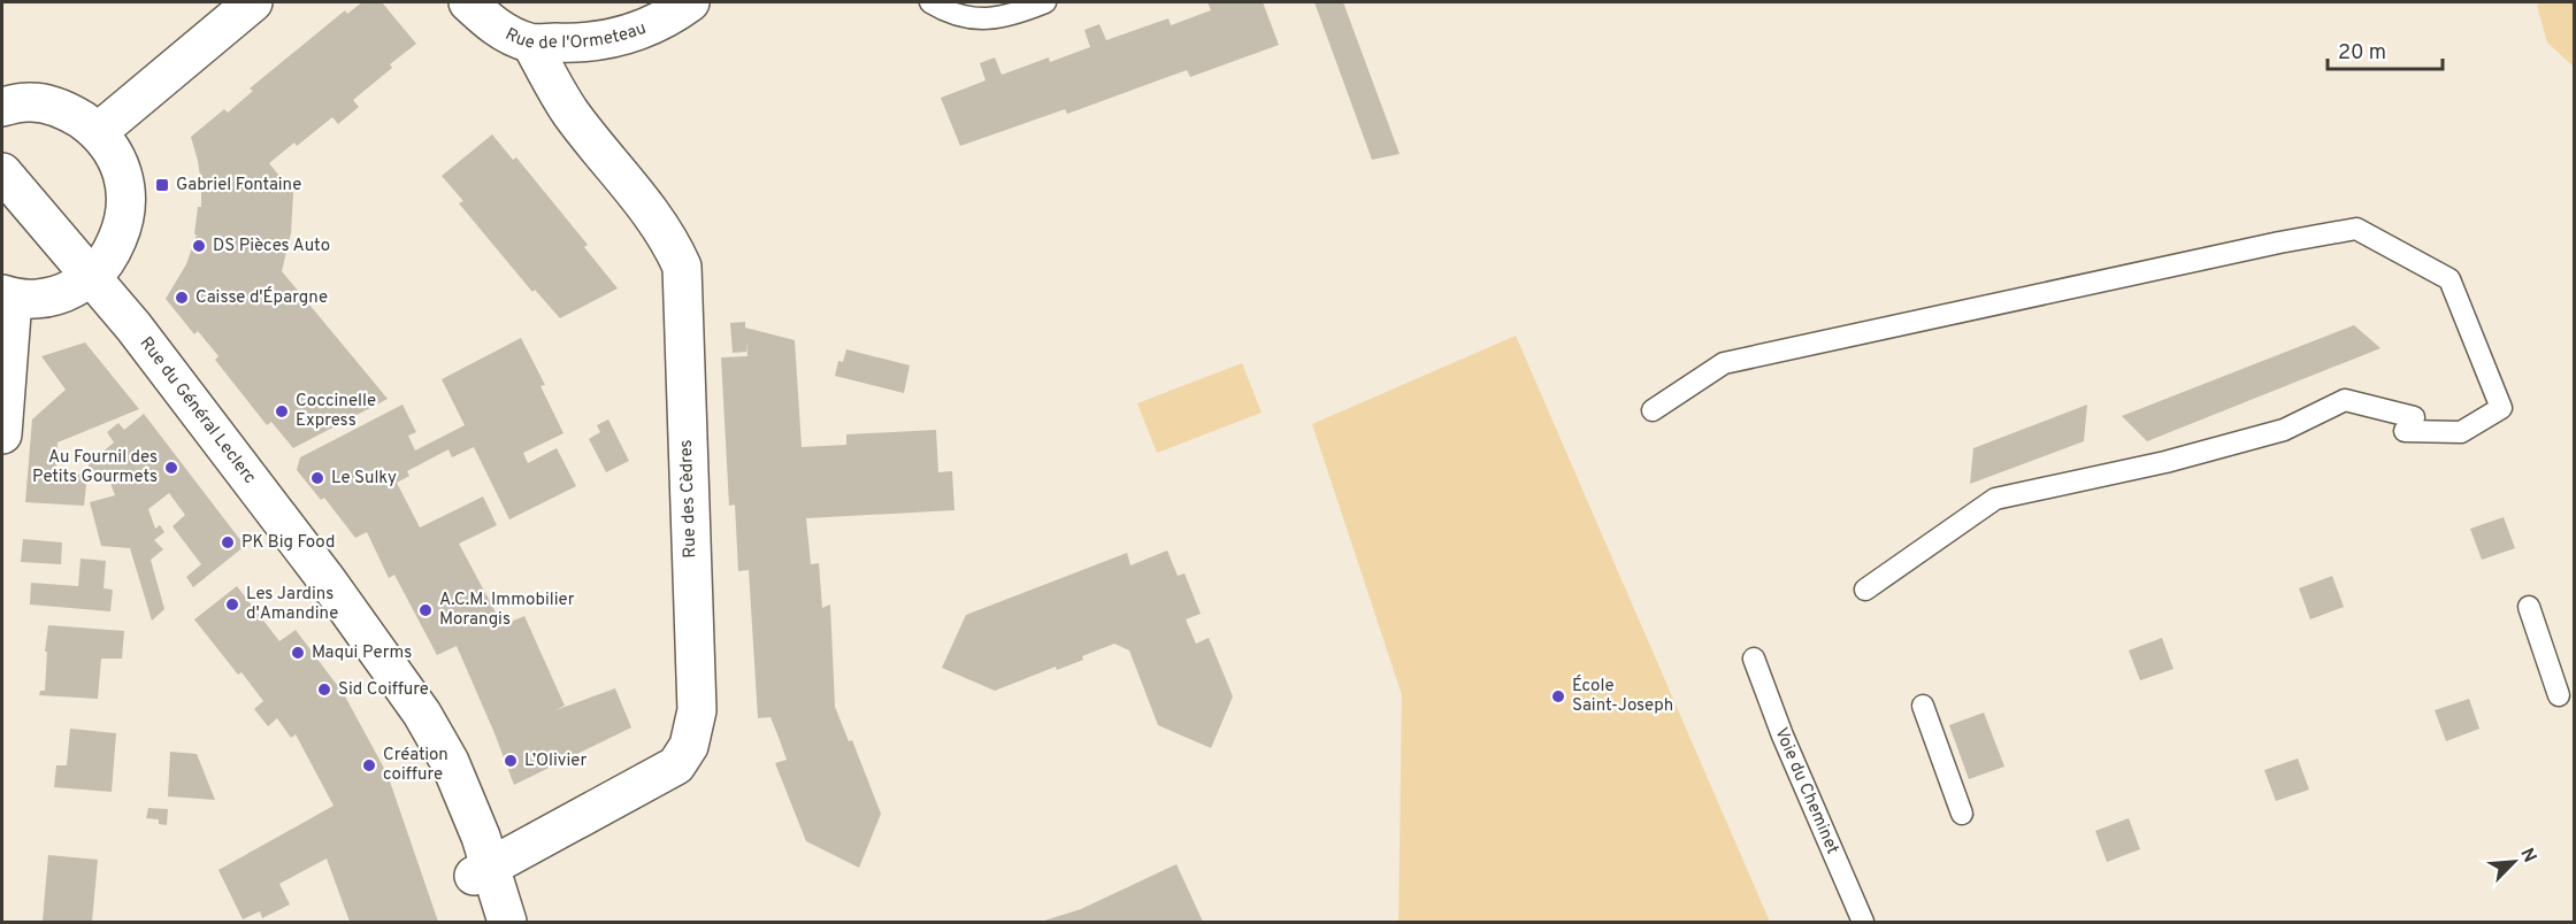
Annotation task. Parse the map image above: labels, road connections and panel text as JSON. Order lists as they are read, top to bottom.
{
  "streets": {
    "street": ["Rue de l'Ormeteau", "Rue du Général Leclerc", "Rue des Cèdres"],
    "lane": ["Voie du Cheminet"]
  },
  "crossings": [
    ["Rue de l'Ormeteau", "Rue des Cèdres"],
    ["Rue du Général Leclerc", "Rue des Cèdres"]
  ],
  "places": {
    "transit": ["Gabriel Fontaine"],
    "other": [
      "DS Pièces Auto",
      "Caisse d'Épargne",
      "Coccinelle Express",
      "Au Fournil des Petits Gourmets",
      "Le Sulky",
      "PK Big Food",
      "Les Jardins d'Amandine",
      "A.C.M. Immobilier Morangis",
      "Maqui Perms",
      "Sid Coiffure",
      "École Saint-Joseph",
      "L’Olivier",
      "Création coiffure"
    ]
  },
  "scale_bar": "20 m",
  "north": "top right"
}
